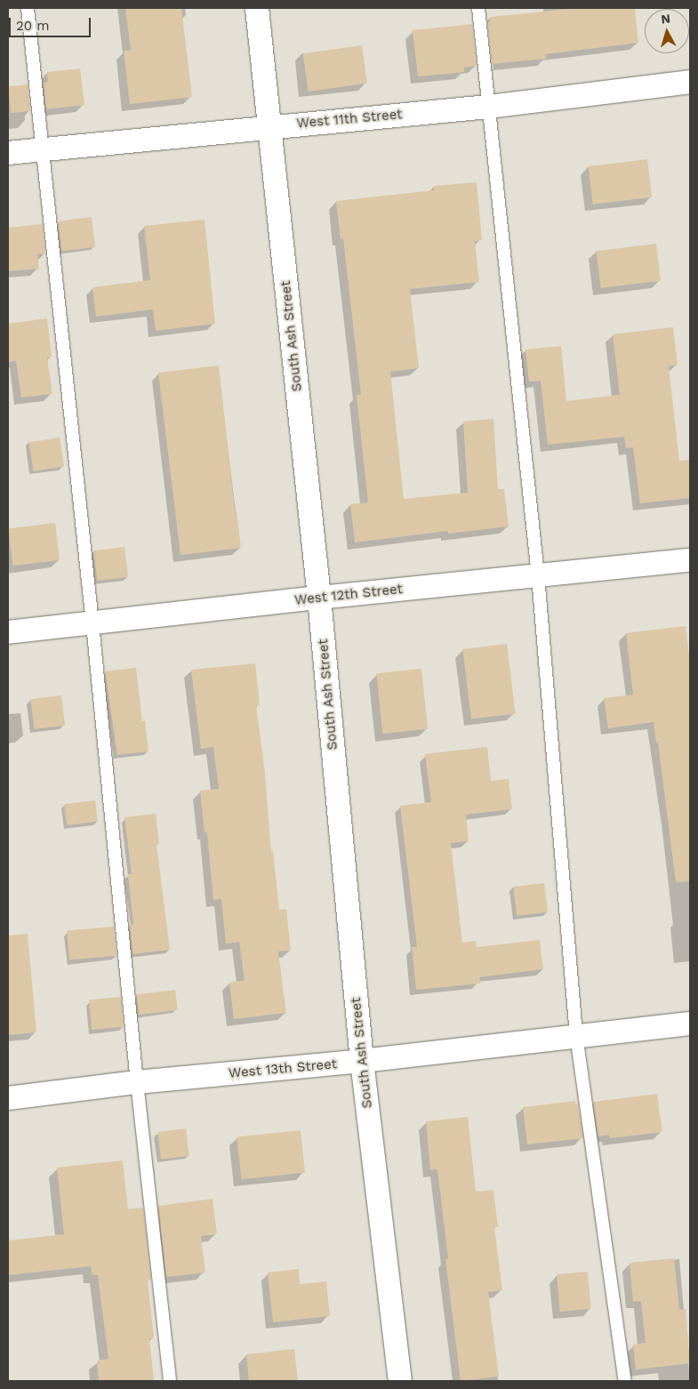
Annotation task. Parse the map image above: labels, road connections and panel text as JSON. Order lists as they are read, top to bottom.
{
  "streets": {
    "street": [
      "West 11th Street",
      "South Ash Street",
      "West 12th Street",
      "West 13th Street"
    ]
  },
  "crossings": [
    ["West 11th Street", "South Ash Street"],
    ["South Ash Street", "West 12th Street"],
    ["South Ash Street", "West 13th Street"]
  ],
  "scale_bar": "20 m",
  "north": "top"
}
